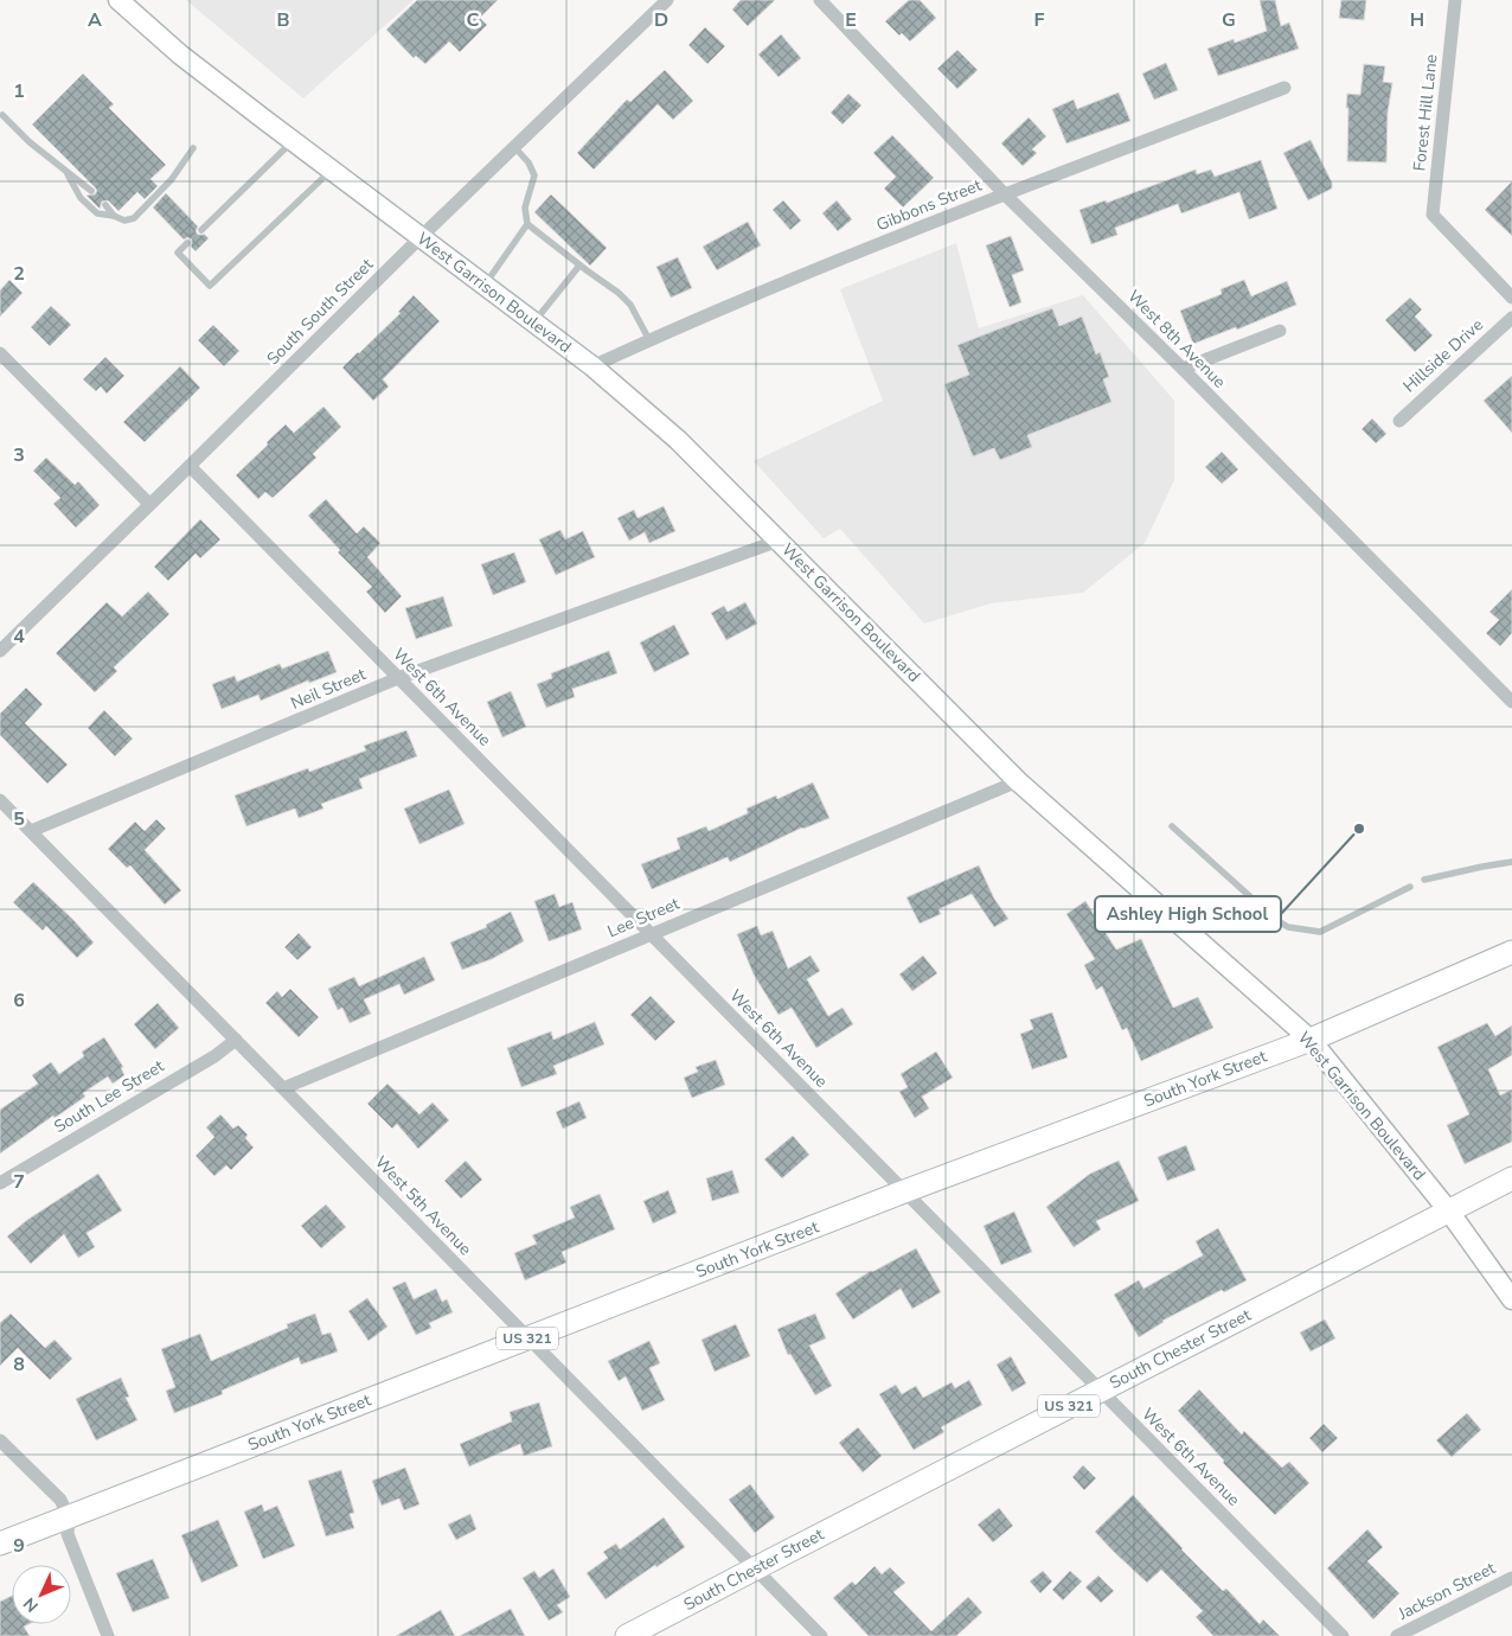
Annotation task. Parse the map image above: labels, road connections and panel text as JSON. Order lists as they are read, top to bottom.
{
  "streets": {
    "main road": [
      "West Garrison Boulevard",
      "South York Street",
      "US 321",
      "South Chester Street"
    ],
    "street": [
      "Forest Hill Lane",
      "Gibbons Street",
      "South South Street",
      "West 8th Avenue",
      "Hillside Drive",
      "Neil Street",
      "West 6th Avenue",
      "Lee Street",
      "South Lee Street",
      "West 5th Avenue",
      "Jackson Street"
    ]
  },
  "crossings": [
    ["Gibbons Street", "West Garrison Boulevard"],
    ["Gibbons Street", "West 8th Avenue"],
    ["West Garrison Boulevard", "South South Street"],
    ["West Garrison Boulevard", "Neil Street"],
    ["West Garrison Boulevard", "Lee Street"],
    ["West Garrison Boulevard", "South York Street"],
    ["West Garrison Boulevard", "South Chester Street"],
    ["South South Street", "West 6th Avenue"],
    ["Neil Street", "West 6th Avenue"],
    ["Neil Street", "West 5th Avenue"],
    ["West 6th Avenue", "Lee Street"],
    ["West 6th Avenue", "South York Street"],
    ["West 6th Avenue", "South Chester Street"],
    ["Lee Street", "West 5th Avenue"],
    ["South York Street", "West 5th Avenue"],
    ["South Lee Street", "West 5th Avenue"],
    ["West 5th Avenue", "South Chester Street"]
  ],
  "places": ["Ashley High School"],
  "north": "bottom left",
  "grid": {
    "columns": [
      "A",
      "B",
      "C",
      "D",
      "E",
      "F",
      "G",
      "H"
    ],
    "rows": [
      "1",
      "2",
      "3",
      "4",
      "5",
      "6",
      "7",
      "8",
      "9"
    ]
  }
}
